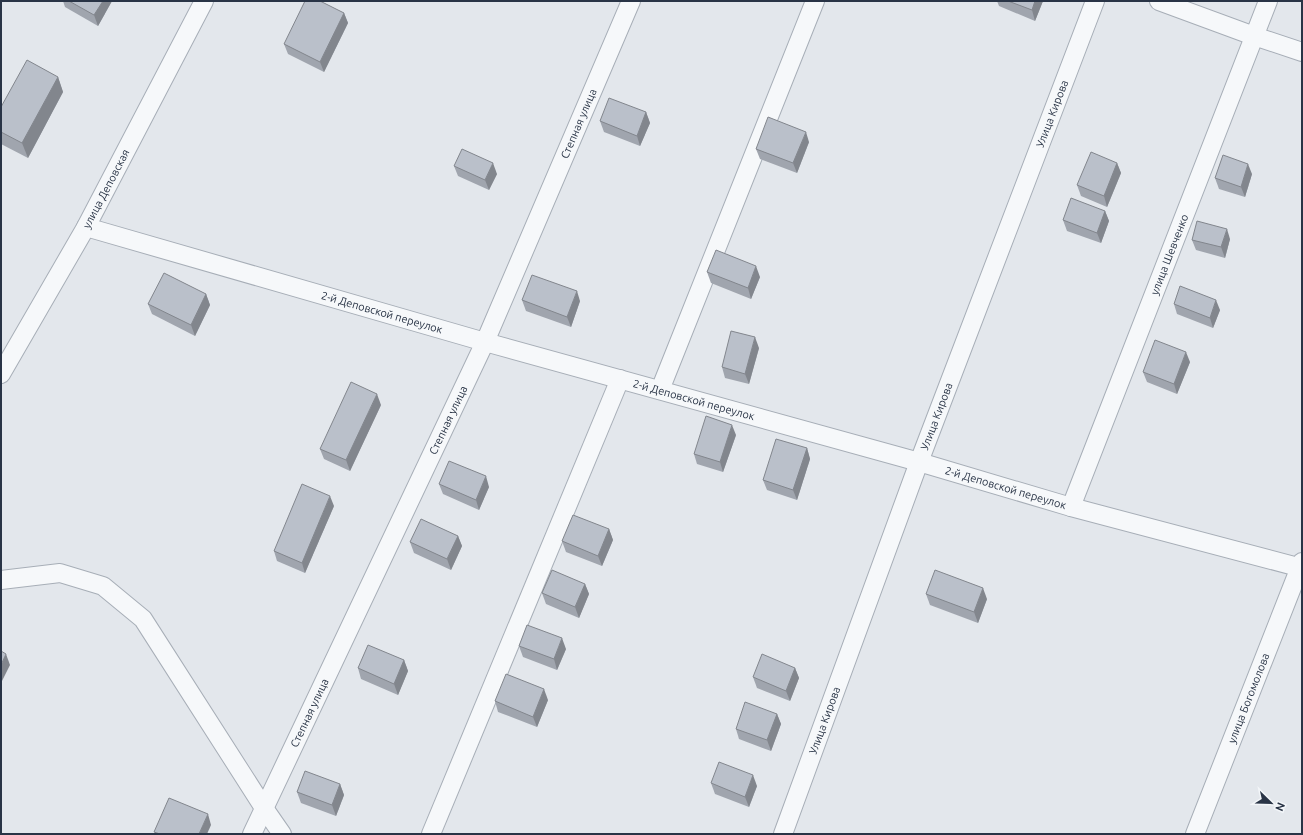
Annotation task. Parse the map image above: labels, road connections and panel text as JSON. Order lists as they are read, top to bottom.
{
  "streets": {
    "street": [
      "Улица Кирова",
      "Степная улица",
      "улица Деповская",
      "улица Шевченко",
      "2-й Деповской переулок",
      "улица Богомолова"
    ]
  },
  "crossings": [
    ["Улица Кирова", "2-й Деповской переулок"],
    ["Степная улица", "2-й Деповской переулок"],
    ["улица Деповская", "2-й Деповской переулок"],
    ["улица Шевченко", "2-й Деповской переулок"],
    ["2-й Деповской переулок", "улица Богомолова"]
  ],
  "north": "bottom right"
}
